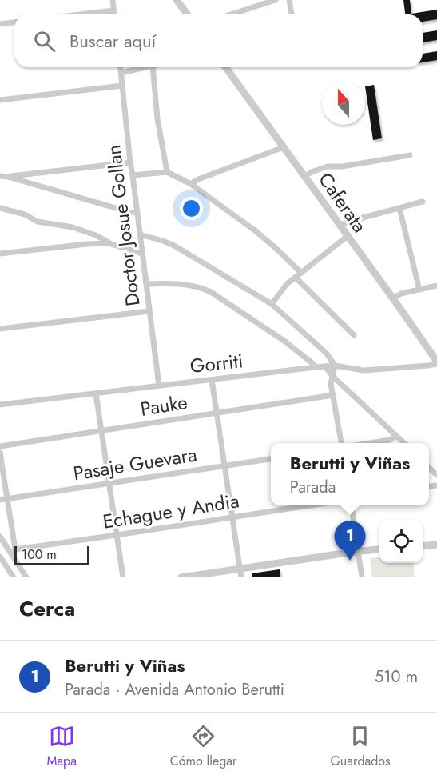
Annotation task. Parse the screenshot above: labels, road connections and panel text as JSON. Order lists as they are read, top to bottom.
{
  "streets": {
    "street": [
      "Caferata",
      "Doctor Josue Gollan",
      "Gorriti",
      "Pauke",
      "Pasaje Guevara",
      "Echague y Andia"
    ]
  },
  "crossings": [
    ["Caferata", "Gorriti"],
    ["Doctor Josue Gollan", "Gorriti"]
  ],
  "scale_bar": "100 m",
  "north": "top",
  "page": {
    "search": "Buscar aquí",
    "popup": ["Berutti y Viñas", "Parada"],
    "pins": "1",
    "scale": "100 m",
    "heading": "Cerca",
    "list": [
      {
        "mark": "1",
        "name": "Berutti y Viñas",
        "note": "Parada · Avenida Antonio Berutti",
        "value": "510 m"
      }
    ],
    "nav": ["Mapa", "Cómo llegar", "Guardados"]
  }
}
